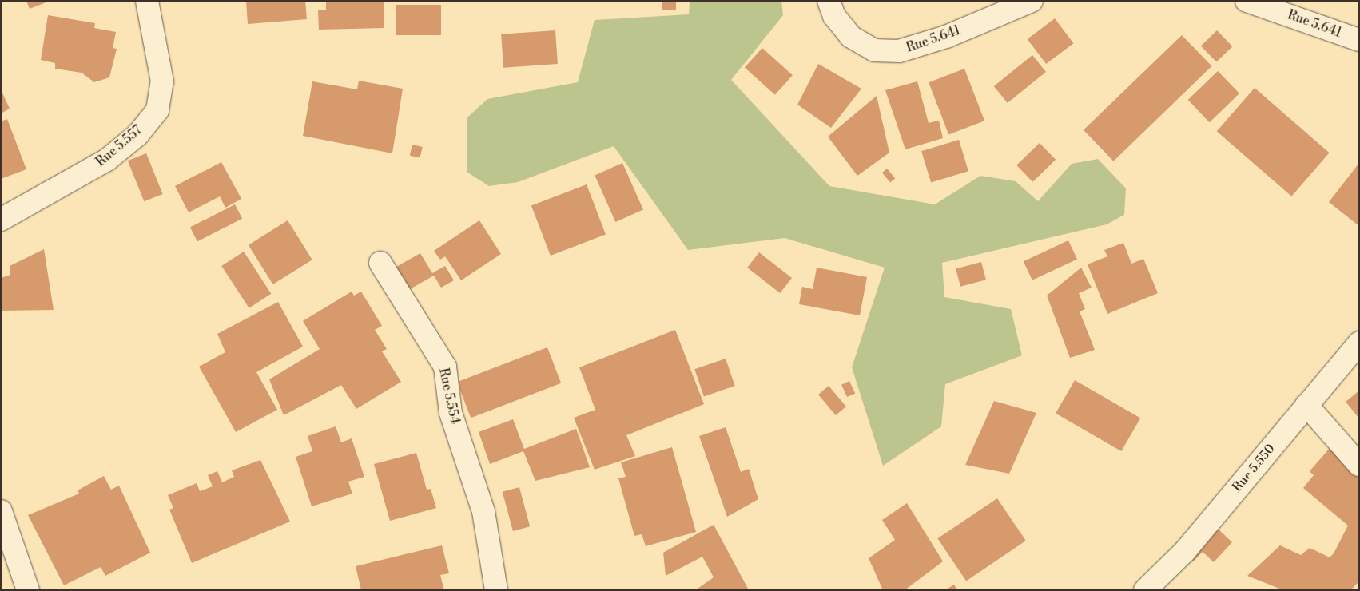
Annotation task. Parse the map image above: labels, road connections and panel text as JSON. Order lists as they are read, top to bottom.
{
  "streets": {
    "street": [
      "Rue 5.641",
      "Rue 5.557",
      "Rue 5.554",
      "Rue 5.550"
    ]
  }
}
